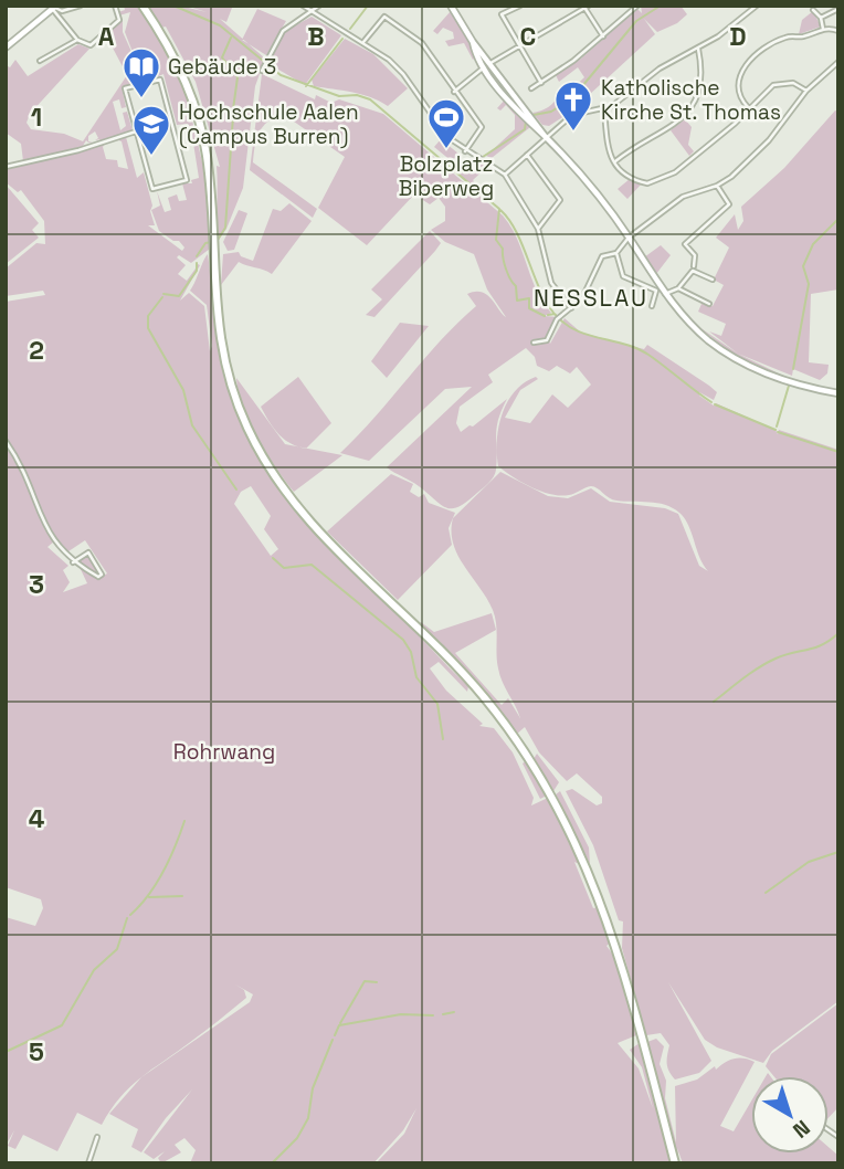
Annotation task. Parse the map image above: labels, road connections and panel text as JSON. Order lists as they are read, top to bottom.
{
  "districts": ["NESSLAU"],
  "parks": ["Rohrwang"],
  "places": {
    "library": ["Gebäude 3"],
    "church": ["Katholische Kirche St. Thomas"],
    "sports": ["Bolzplatz Biberweg"],
    "school or university": ["Hochschule Aalen (Campus Burren)"]
  },
  "north": "bottom right",
  "grid": {
    "columns": [
      "A",
      "B",
      "C",
      "D"
    ],
    "rows": [
      "1",
      "2",
      "3",
      "4",
      "5"
    ]
  }
}
